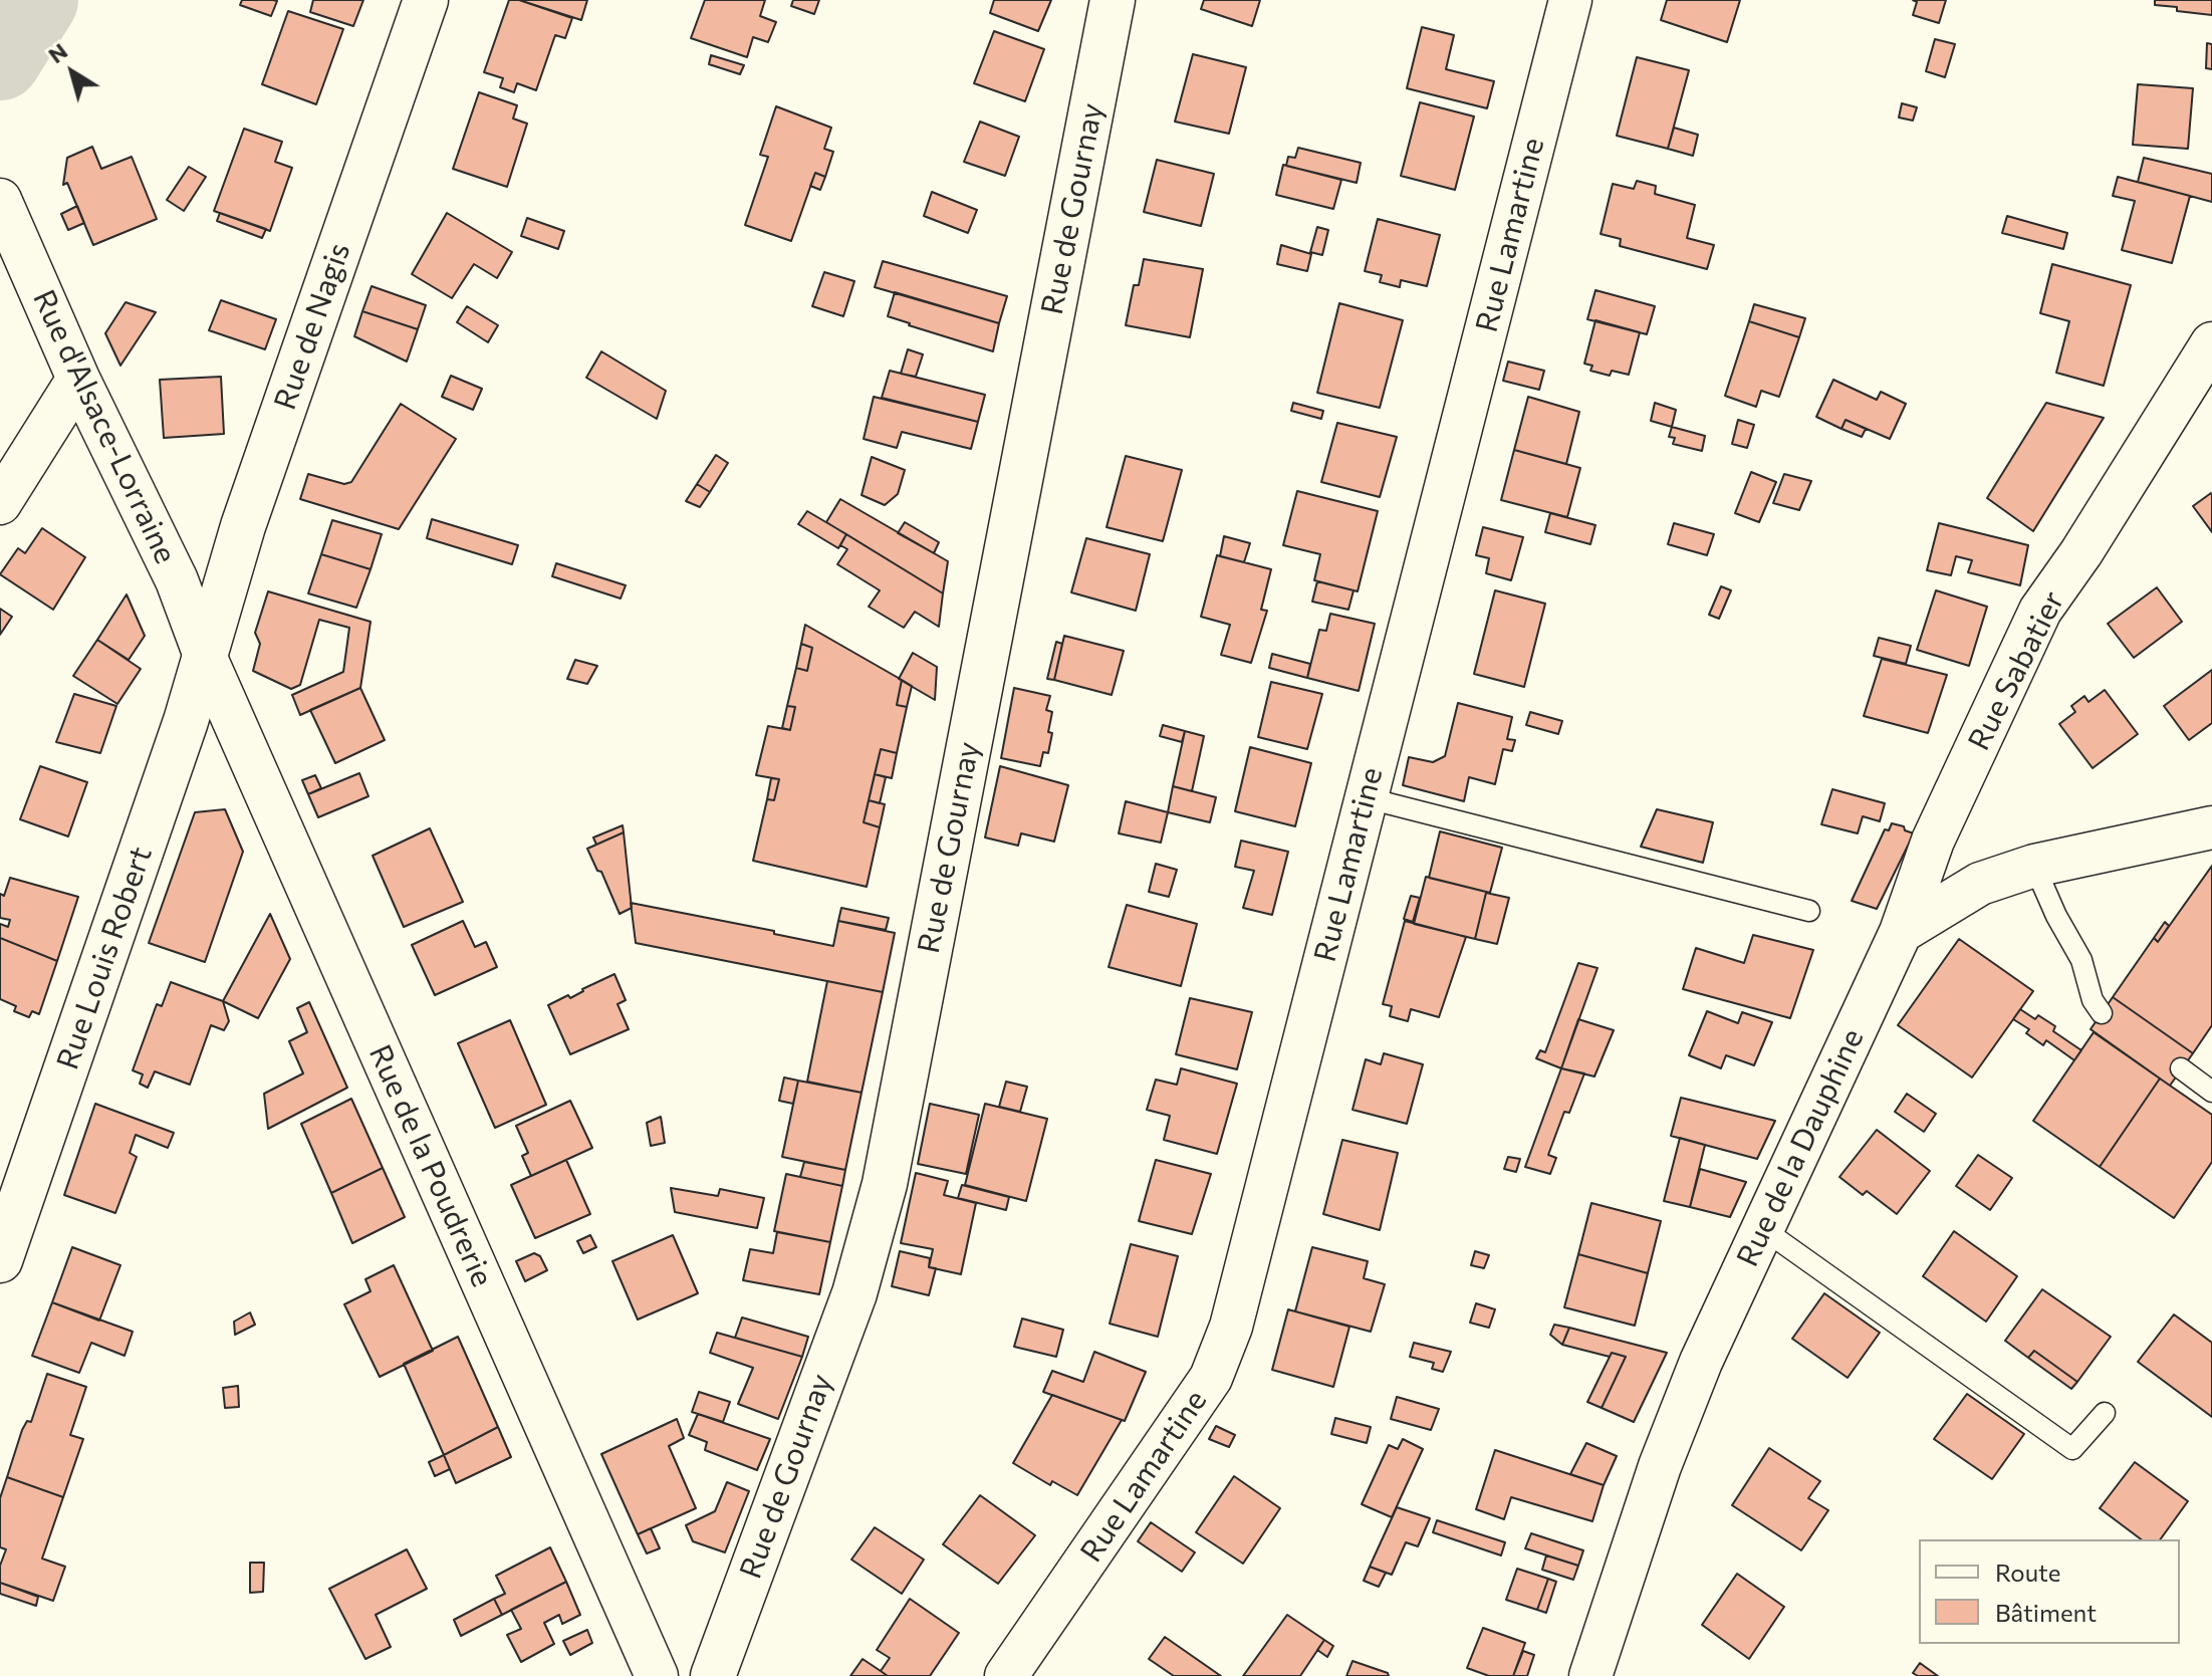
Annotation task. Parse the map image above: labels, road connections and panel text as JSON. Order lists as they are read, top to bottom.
{
  "streets": {
    "street": [
      "Rue de Gournay",
      "Rue Lamartine",
      "Rue de Nagis",
      "Rue d'Alsace-Lorraine",
      "Rue Sabatier",
      "Rue Louis Robert",
      "Rue de la Dauphine",
      "Rue de la Poudrerie"
    ]
  },
  "crossings": [
    ["Rue de Nagis", "Rue d'Alsace-Lorraine"],
    ["Rue de Nagis", "Rue Louis Robert"],
    ["Rue de Nagis", "Rue de la Poudrerie"],
    ["Rue d'Alsace-Lorraine", "Rue Louis Robert"],
    ["Rue d'Alsace-Lorraine", "Rue de la Poudrerie"],
    ["Rue Sabatier", "Rue de la Dauphine"],
    ["Rue Louis Robert", "Rue de la Poudrerie"]
  ],
  "legend": ["Route", "Bâtiment"],
  "north": "top left"
}
